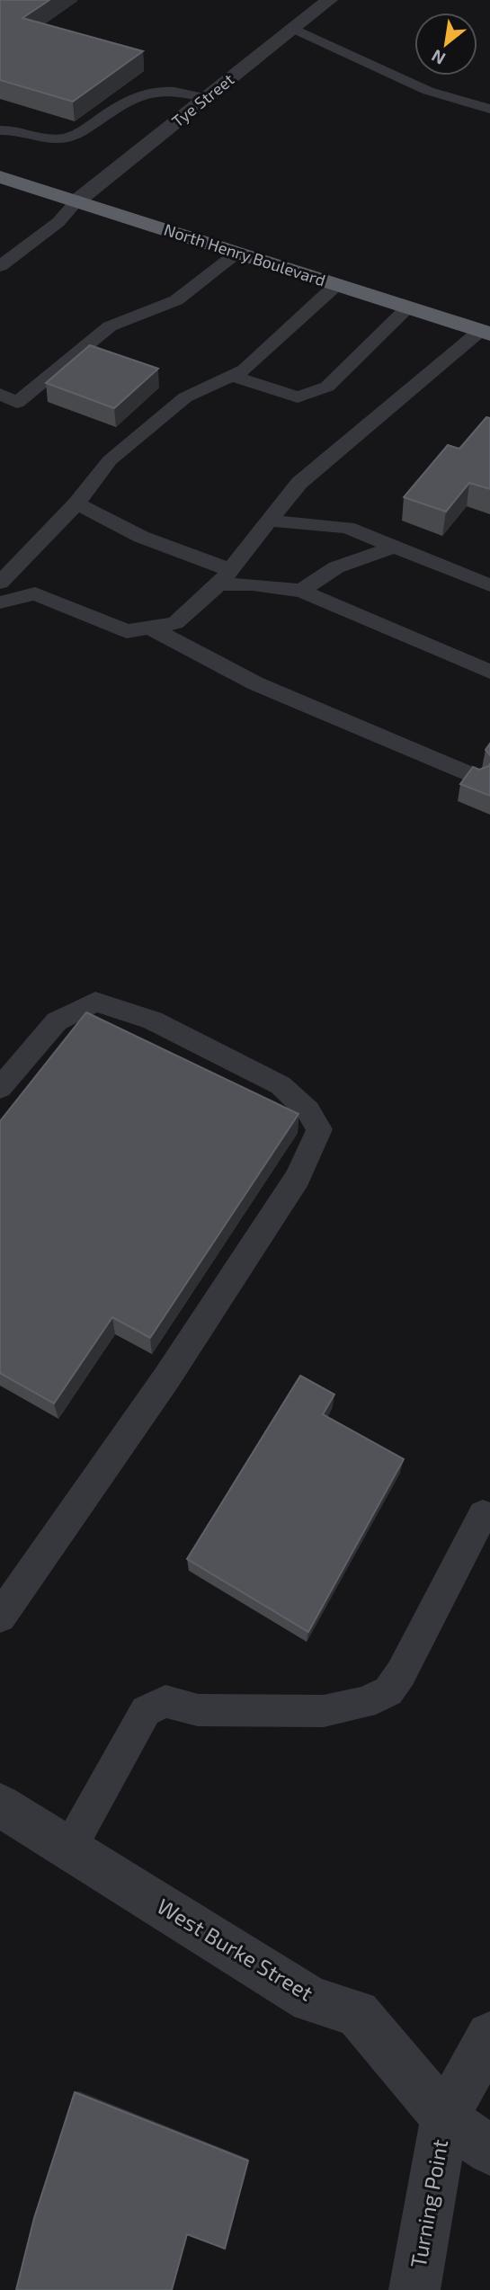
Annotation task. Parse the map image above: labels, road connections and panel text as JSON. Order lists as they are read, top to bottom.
{
  "streets": {
    "highway": ["North Henry Boulevard"],
    "street": ["Tye Street", "West Burke Street", "Turning Point"]
  },
  "crossings": [
    ["Tye Street", "North Henry Boulevard"],
    ["West Burke Street", "Turning Point"]
  ],
  "north": "bottom left"
}
